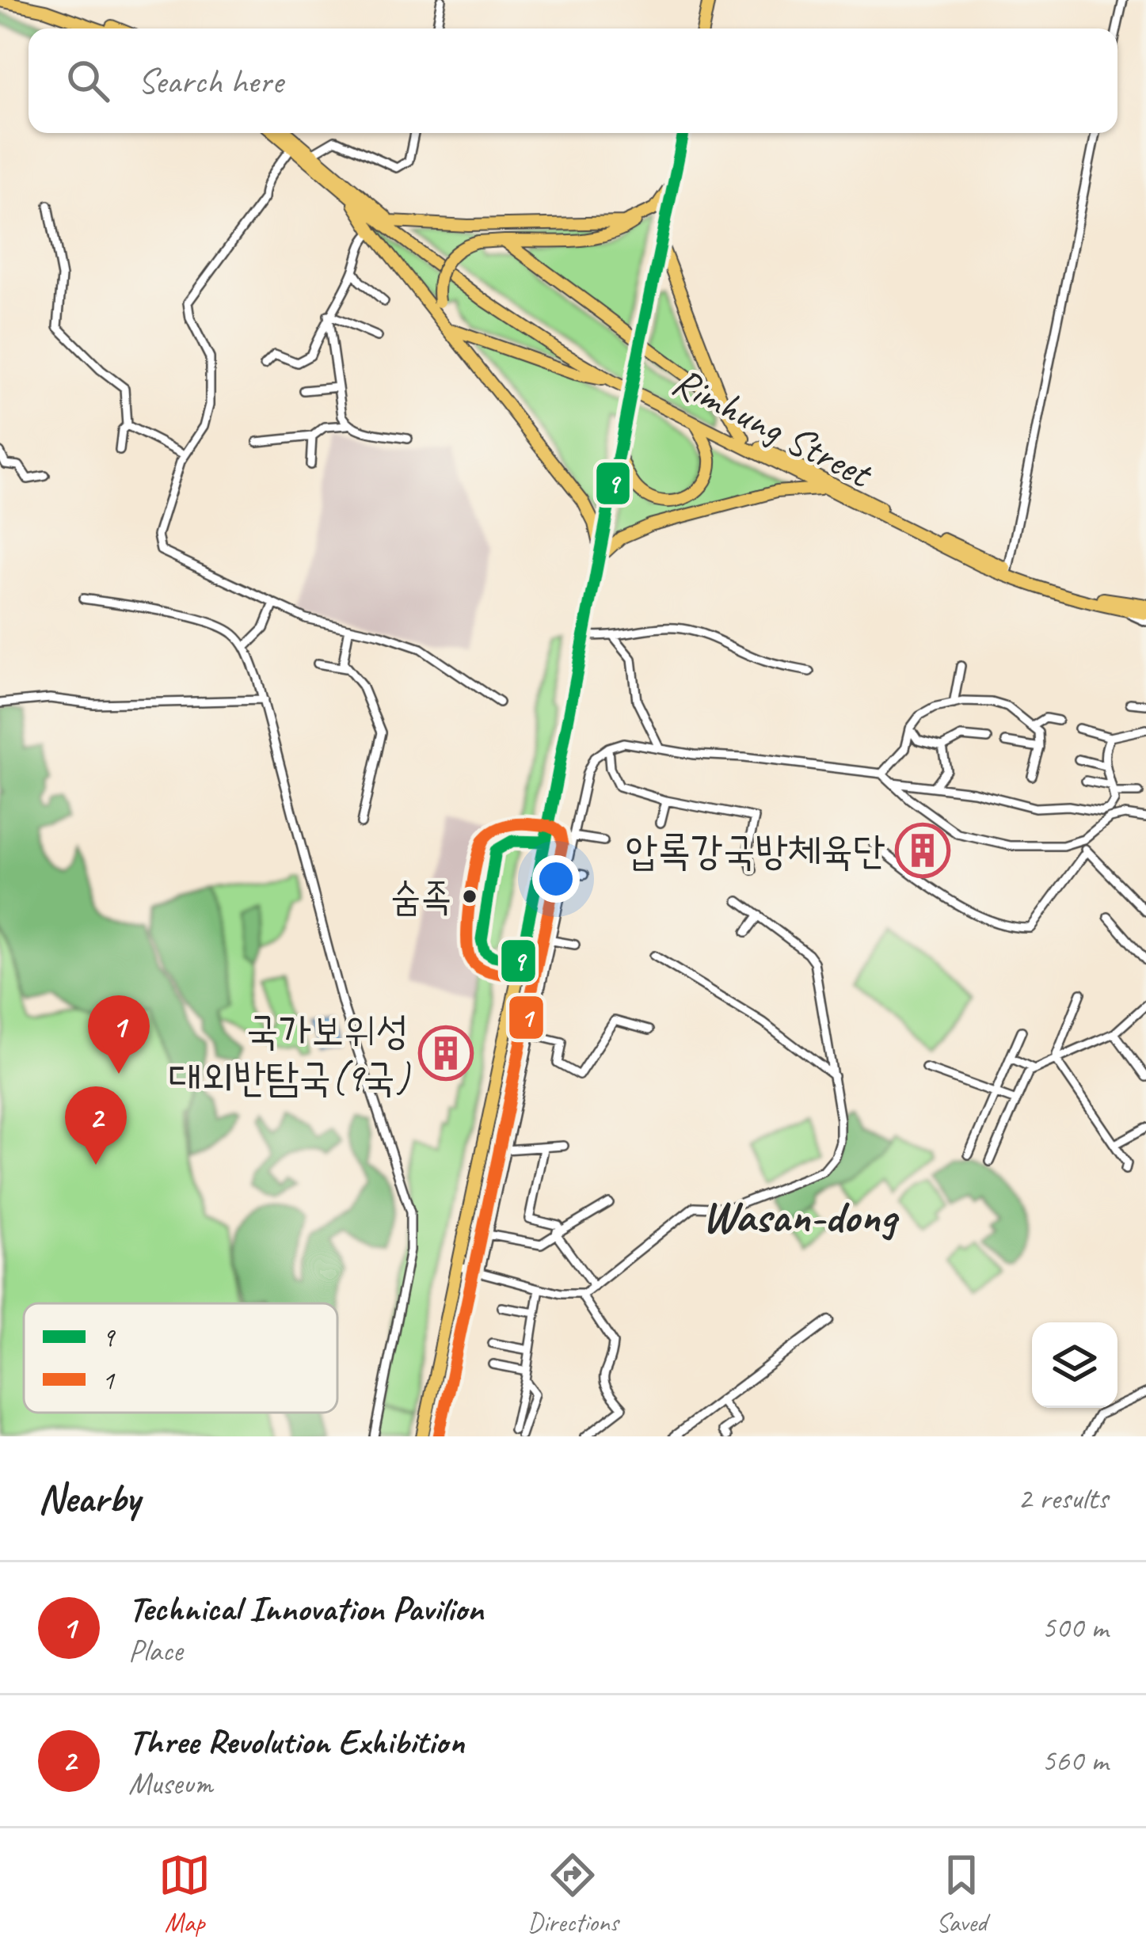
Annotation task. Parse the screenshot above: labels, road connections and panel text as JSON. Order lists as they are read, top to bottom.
{
  "streets": {
    "main road": ["Rimhung Street"]
  },
  "districts": ["Wasan-dong"],
  "places": {
    "building": ["압록강국방체육단", "국가보위성 대외반탐국(9국)"],
    "other": ["숨족"]
  },
  "lines": ["transit line 9", "transit line 1"],
  "legend": ["9", "1"],
  "page": {
    "search": "Search here",
    "pins": ["1", "2"],
    "heading": ["Nearby", "2 results"],
    "list": [
      {
        "mark": "1",
        "name": "Technical Innovation Pavilion",
        "note": "Place",
        "value": "500 m"
      },
      {
        "mark": "2",
        "name": "Three Revolution Exhibition",
        "note": "Museum",
        "value": "560 m"
      }
    ],
    "nav": ["Map", "Directions", "Saved"]
  }
}
